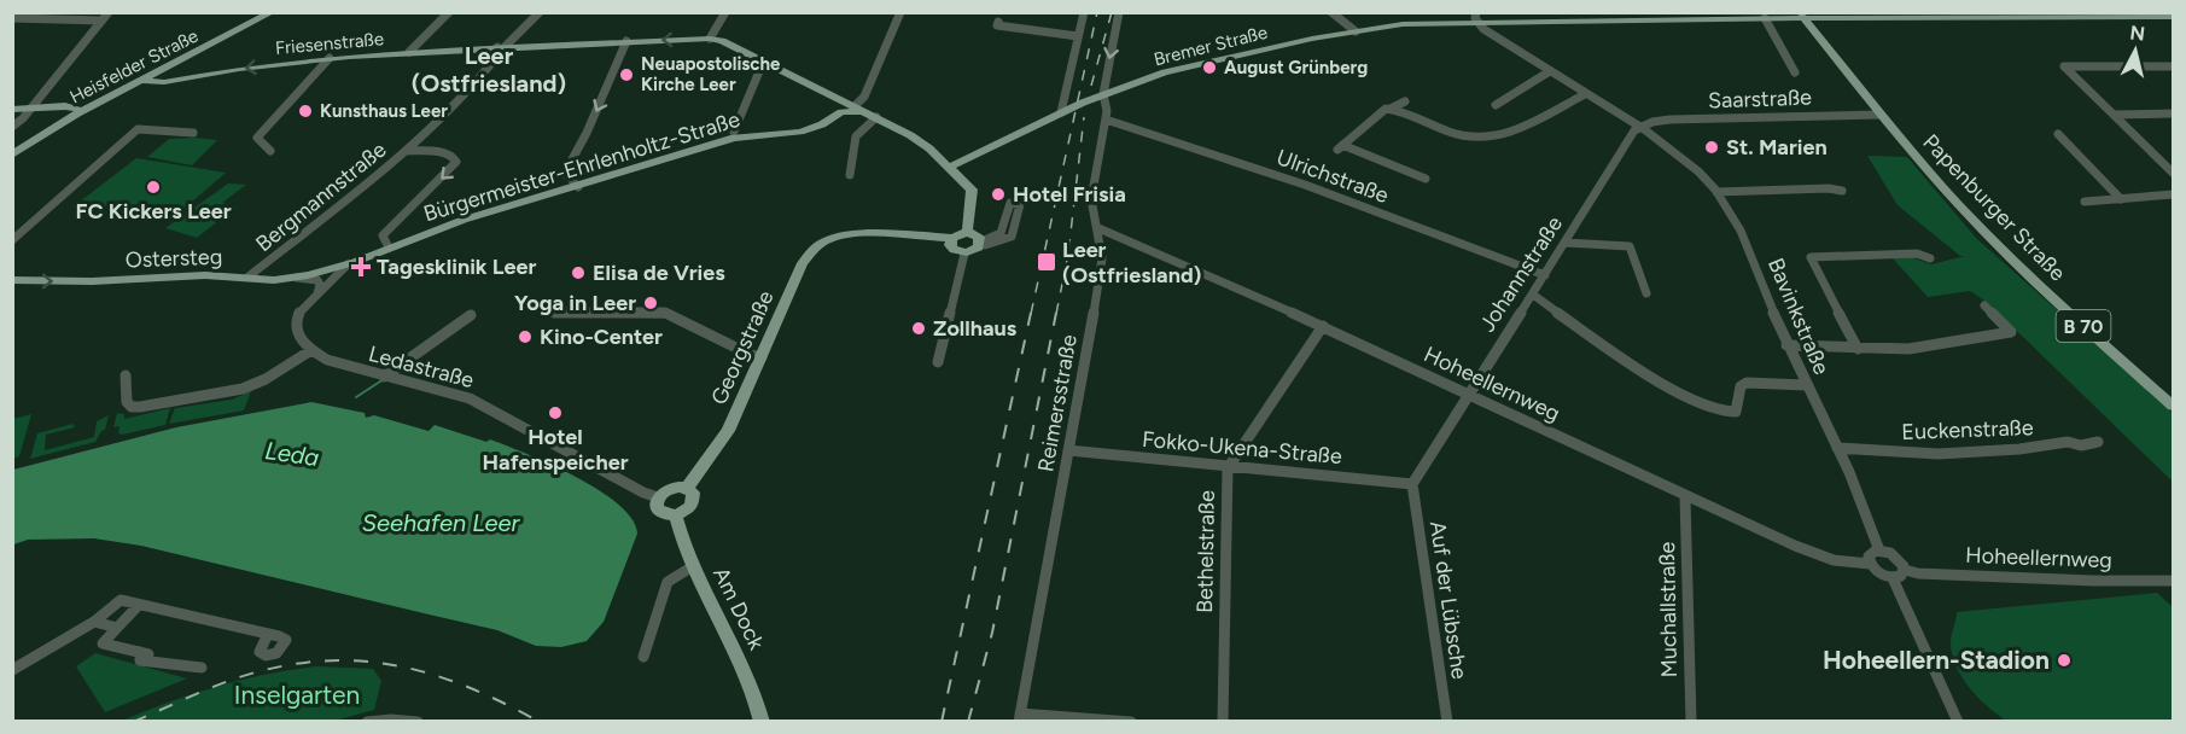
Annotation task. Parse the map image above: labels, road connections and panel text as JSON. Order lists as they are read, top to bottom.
{
  "streets": {
    "main road": [
      "Friesenstraße",
      "Bremer Straße",
      "Heisfelder Straße",
      "Bürgermeister-Ehrlenholtz-Straße",
      "Papenburger Straße",
      "Ostersteg",
      "B 70",
      "Georgstraße",
      "Am Dock"
    ],
    "street": [
      "Saarstraße",
      "Ulrichstraße",
      "Bergmannstraße",
      "Johannstraße",
      "Bavinkstraße",
      "Ledastraße",
      "Hoheellernweg",
      "Reimersstraße",
      "Euckenstraße",
      "Fokko-Ukena-Straße",
      "Bethelstraße",
      "Auf der Lübsche",
      "Muchallstraße"
    ]
  },
  "crossings": [
    ["Friesenstraße", "Bremer Straße"],
    ["Friesenstraße", "Heisfelder Straße"],
    ["Friesenstraße", "Bürgermeister-Ehrlenholtz-Straße"],
    ["Friesenstraße", "Bergmannstraße"],
    ["Friesenstraße", "Georgstraße"],
    ["Bremer Straße", "Papenburger Straße"],
    ["Bremer Straße", "Bavinkstraße"],
    ["Bremer Straße", "Reimersstraße"],
    ["Saarstraße", "Papenburger Straße"],
    ["Saarstraße", "Johannstraße"],
    ["Saarstraße", "Bavinkstraße"],
    ["Bürgermeister-Ehrlenholtz-Straße", "Ostersteg"],
    ["Ulrichstraße", "Johannstraße"],
    ["Ulrichstraße", "Reimersstraße"],
    ["Bergmannstraße", "Ostersteg"],
    ["Johannstraße", "Bavinkstraße"],
    ["Johannstraße", "Hoheellernweg"],
    ["Johannstraße", "Fokko-Ukena-Straße"],
    ["Johannstraße", "Auf der Lübsche"],
    ["Bavinkstraße", "Euckenstraße"],
    ["Georgstraße", "Ledastraße"],
    ["Georgstraße", "Am Dock"],
    ["Ledastraße", "Am Dock"],
    ["Hoheellernweg", "Reimersstraße"],
    ["Hoheellernweg", "Bethelstraße"],
    ["Hoheellernweg", "Muchallstraße"],
    ["Reimersstraße", "Fokko-Ukena-Straße"],
    ["Fokko-Ukena-Straße", "Bethelstraße"],
    ["Fokko-Ukena-Straße", "Auf der Lübsche"]
  ],
  "one_way": ["Ostersteg"],
  "districts": ["Leer (Ostfriesland)"],
  "water": ["Leda", "Seehafen Leer"],
  "parks": ["Inselgarten"],
  "places": {
    "other": [
      "August Grünberg",
      "Neuapostolische Kirche Leer",
      "Kunsthaus Leer",
      "St. Marien",
      "FC Kickers Leer",
      "Hotel Frisia",
      "Elisa de Vries",
      "Yoga in Leer",
      "Zollhaus",
      "Kino-Center",
      "Hotel Hafenspeicher",
      "Hoheellern-Stadion"
    ],
    "transit": ["Leer (Ostfriesland)"],
    "health": ["Tagesklinik Leer"]
  },
  "north": "top"
}
